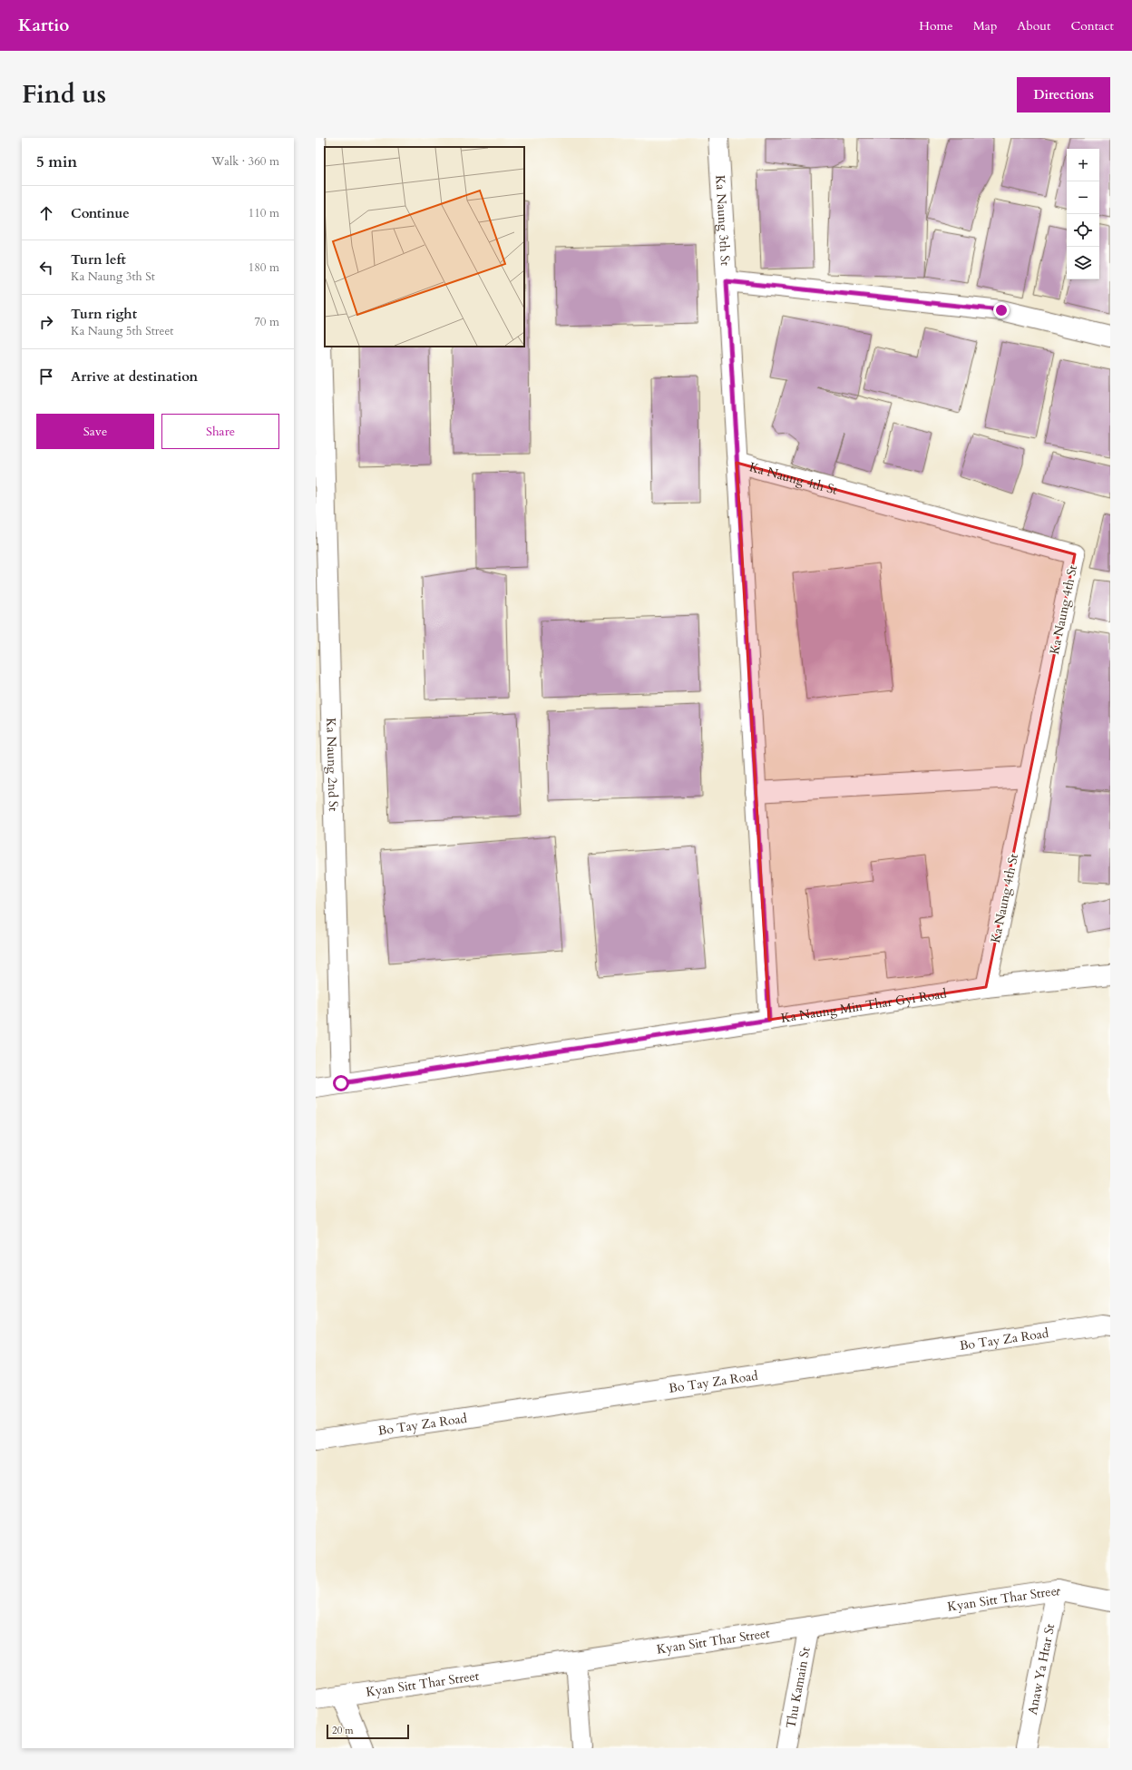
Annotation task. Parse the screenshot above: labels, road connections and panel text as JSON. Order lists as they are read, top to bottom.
{
  "streets": {
    "street": [
      "Ka Naung 3th St",
      "Ka Naung 4th St",
      "Ka Naung 2nd St",
      "Ka Naung Min Thar Gyi Road",
      "Bo Tay Za Road",
      "Kyan Sitt Thar Street",
      "Anaw Ya Htar St",
      "Thu Kamain St"
    ]
  },
  "crossings": [
    ["Ka Naung 3th St", "Ka Naung 4th St"],
    ["Ka Naung 3th St", "Ka Naung Min Thar Gyi Road"],
    ["Ka Naung 4th St", "Ka Naung Min Thar Gyi Road"],
    ["Ka Naung 2nd St", "Ka Naung Min Thar Gyi Road"],
    ["Kyan Sitt Thar Street", "Anaw Ya Htar St"],
    ["Kyan Sitt Thar Street", "Thu Kamain St"]
  ],
  "scale_bar": "20 m",
  "page": {
    "header": "Kartio",
    "nav": [
      "Home",
      "Map",
      "About",
      "Contact"
    ],
    "title": "Find us",
    "buttons": [
      "Directions",
      ["Save", "Share"]
    ],
    "heading": ["5 min", "Walk · 360 m"],
    "map_buttons": ["+", "−"],
    "list": [
      ["Continue", "110 m"],
      ["Turn left", "Ka Naung 3th St", "180 m"],
      ["Turn right", "Ka Naung 5th Street", "70 m"],
      "Arrive at destination"
    ],
    "scale": "20 m"
  }
}
